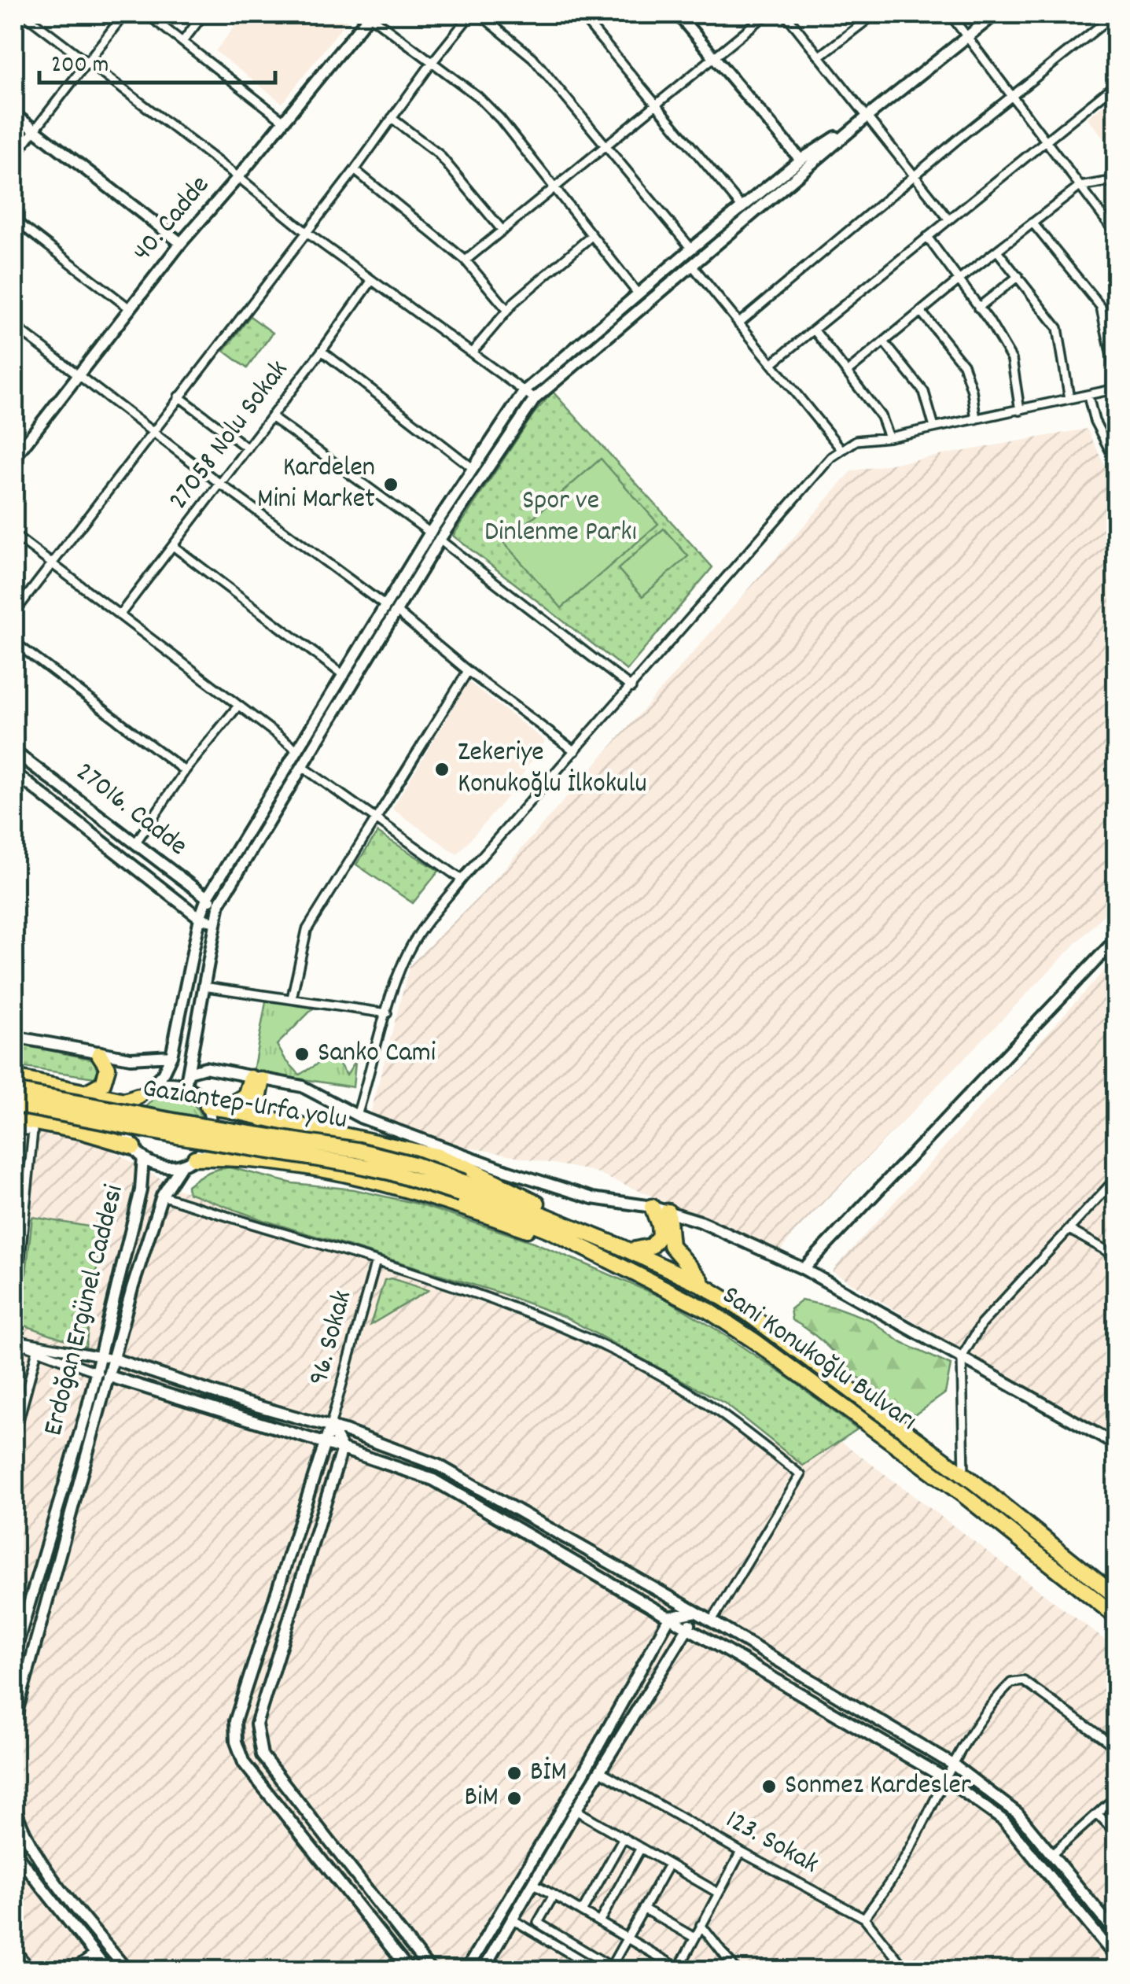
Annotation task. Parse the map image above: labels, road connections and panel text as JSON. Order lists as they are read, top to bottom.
{
  "streets": {
    "highway": ["Gaziantep-Urfa yolu", "Sani Konukoğlu Bulvarı"],
    "street": [
      "40. Cadde",
      "27058 Nolu Sokak",
      "27016. Cadde",
      "Erdoğan Ergünel Caddesi",
      "96. Sokak",
      "123. Sokak"
    ]
  },
  "crossings": [
    ["Gaziantep-Urfa yolu", "Sani Konukoğlu Bulvarı"]
  ],
  "parks": ["Spor ve Dinlenme Parkı"],
  "places": [
    "Kardelen Mini Market",
    "Zekeriye Konukoğlu İlkokulu",
    "Sanko Cami",
    "BİM",
    "Sonmez Kardesler",
    "BiM"
  ],
  "scale_bar": "200 m"
}
